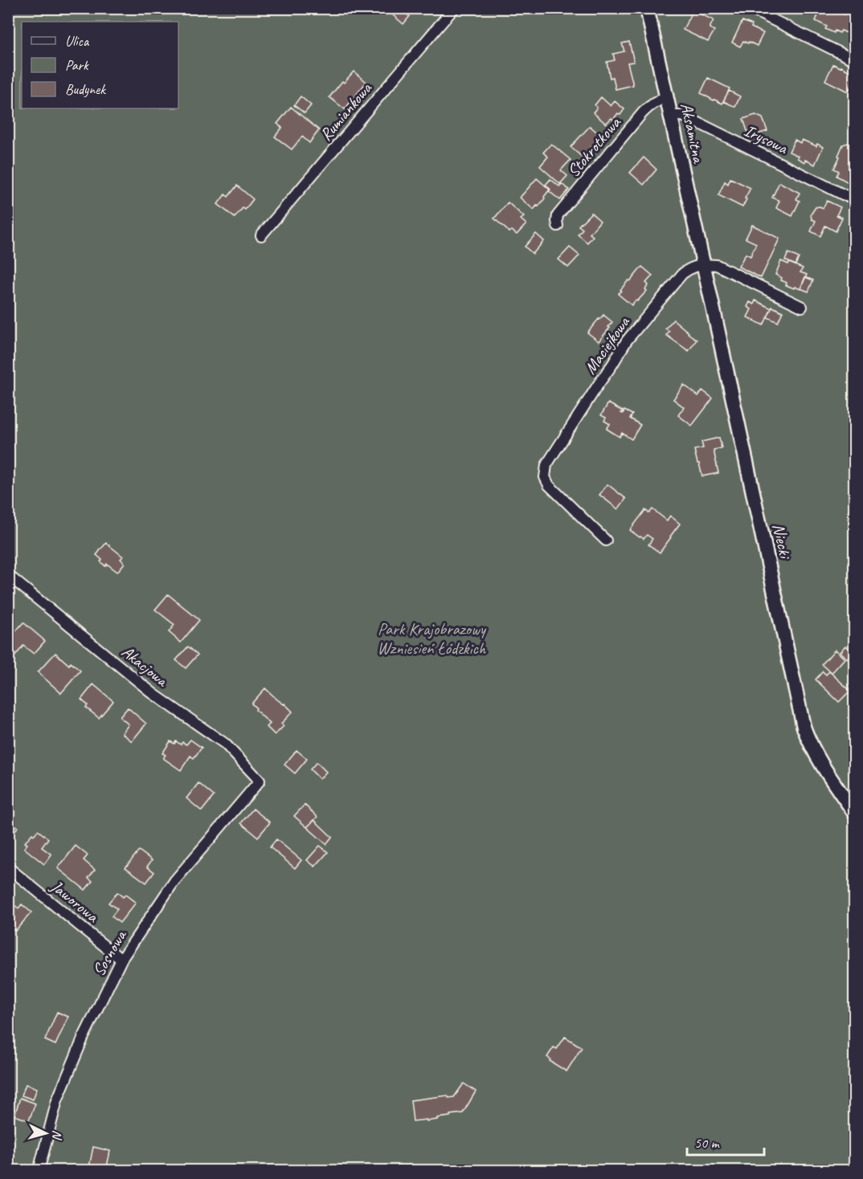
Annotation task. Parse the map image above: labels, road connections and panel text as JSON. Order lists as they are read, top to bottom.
{
  "streets": {
    "street": [
      "Rumiankowa",
      "Aksamitna",
      "Irysowa",
      "Stokrotkowa",
      "Maciejkowa",
      "Niecki",
      "Akacjowa",
      "Jaworowa",
      "Sosnowa"
    ]
  },
  "crossings": [
    ["Aksamitna", "Irysowa"],
    ["Aksamitna", "Stokrotkowa"],
    ["Aksamitna", "Maciejkowa"],
    ["Aksamitna", "Niecki"],
    ["Maciejkowa", "Niecki"],
    ["Akacjowa", "Sosnowa"],
    ["Jaworowa", "Sosnowa"]
  ],
  "parks": ["Park Krajobrazowy Wzniesień Łódzkich"],
  "legend": ["Ulica", "Park", "Budynek"],
  "scale_bar": "50 m",
  "north": "right"
}
